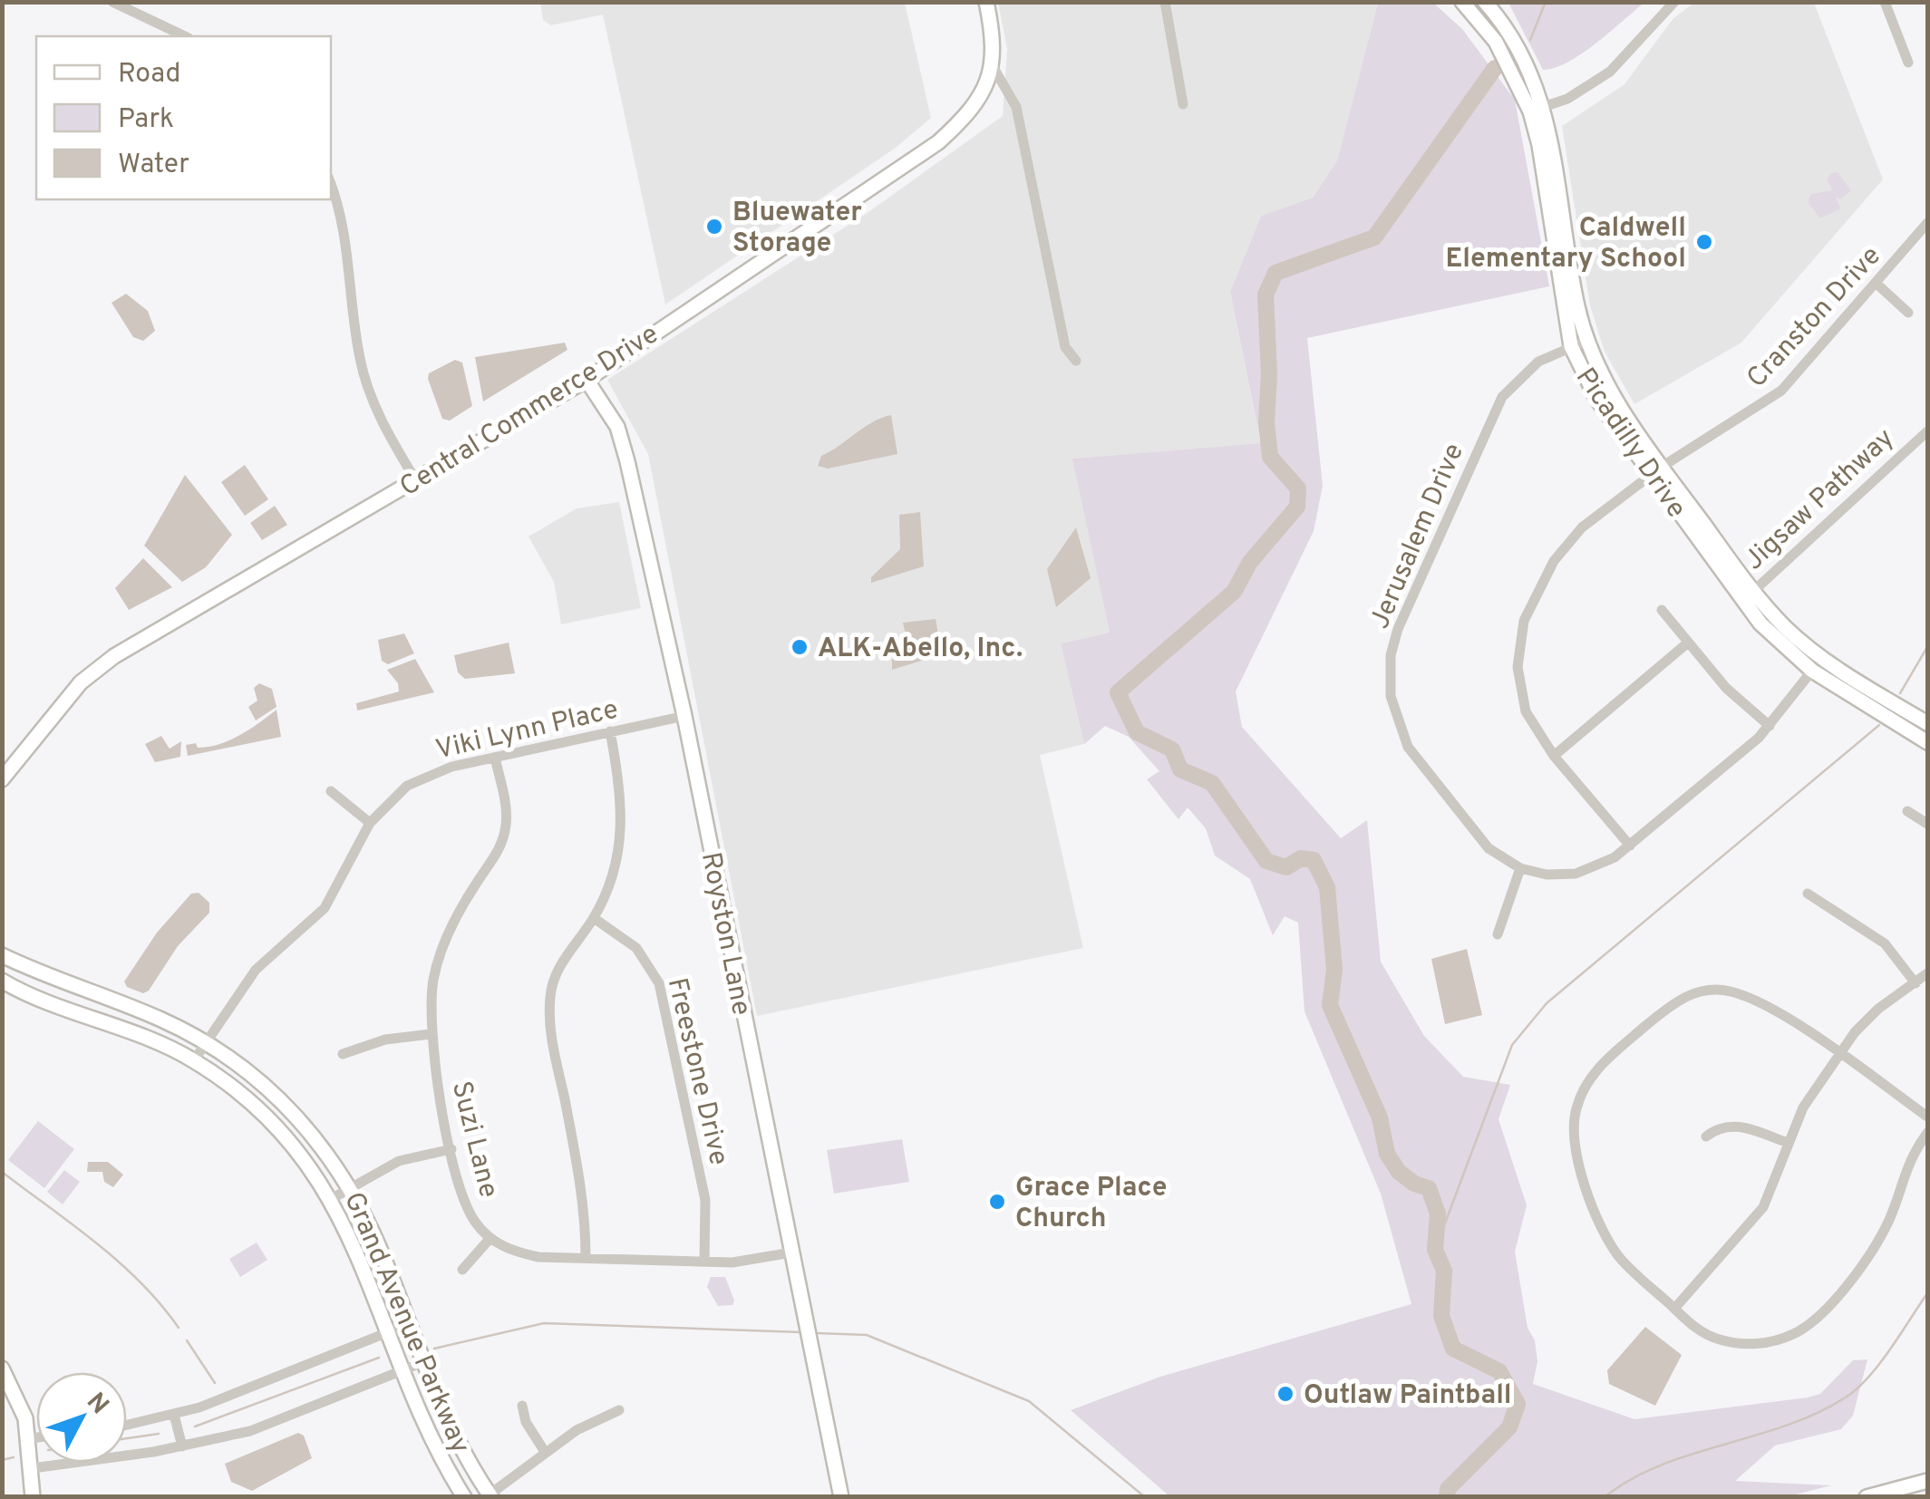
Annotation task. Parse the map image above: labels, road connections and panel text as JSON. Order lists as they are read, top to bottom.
{
  "streets": {
    "street": [
      "Cranston Drive",
      "Central Commerce Drive",
      "Picadilly Drive",
      "Jigsaw Pathway",
      "Jerusalem Drive",
      "Viki Lynn Place",
      "Royston Lane",
      "Freestone Drive",
      "Suzi Lane",
      "Grand Avenue Parkway"
    ]
  },
  "crossings": [
    ["Cranston Drive", "Picadilly Drive"],
    ["Cranston Drive", "Jerusalem Drive"],
    ["Central Commerce Drive", "Royston Lane"],
    ["Picadilly Drive", "Jigsaw Pathway"],
    ["Picadilly Drive", "Jerusalem Drive"],
    ["Viki Lynn Place", "Royston Lane"],
    ["Viki Lynn Place", "Suzi Lane"],
    ["Viki Lynn Place", "Grand Avenue Parkway"],
    ["Royston Lane", "Suzi Lane"],
    ["Freestone Drive", "Suzi Lane"]
  ],
  "places": [
    "Bluewater Storage",
    "Caldwell Elementary School",
    "ALK-Abello, Inc.",
    "Grace Place Church",
    "Outlaw Paintball"
  ],
  "legend": ["Road", "Park", "Water"],
  "north": "top right"
}
